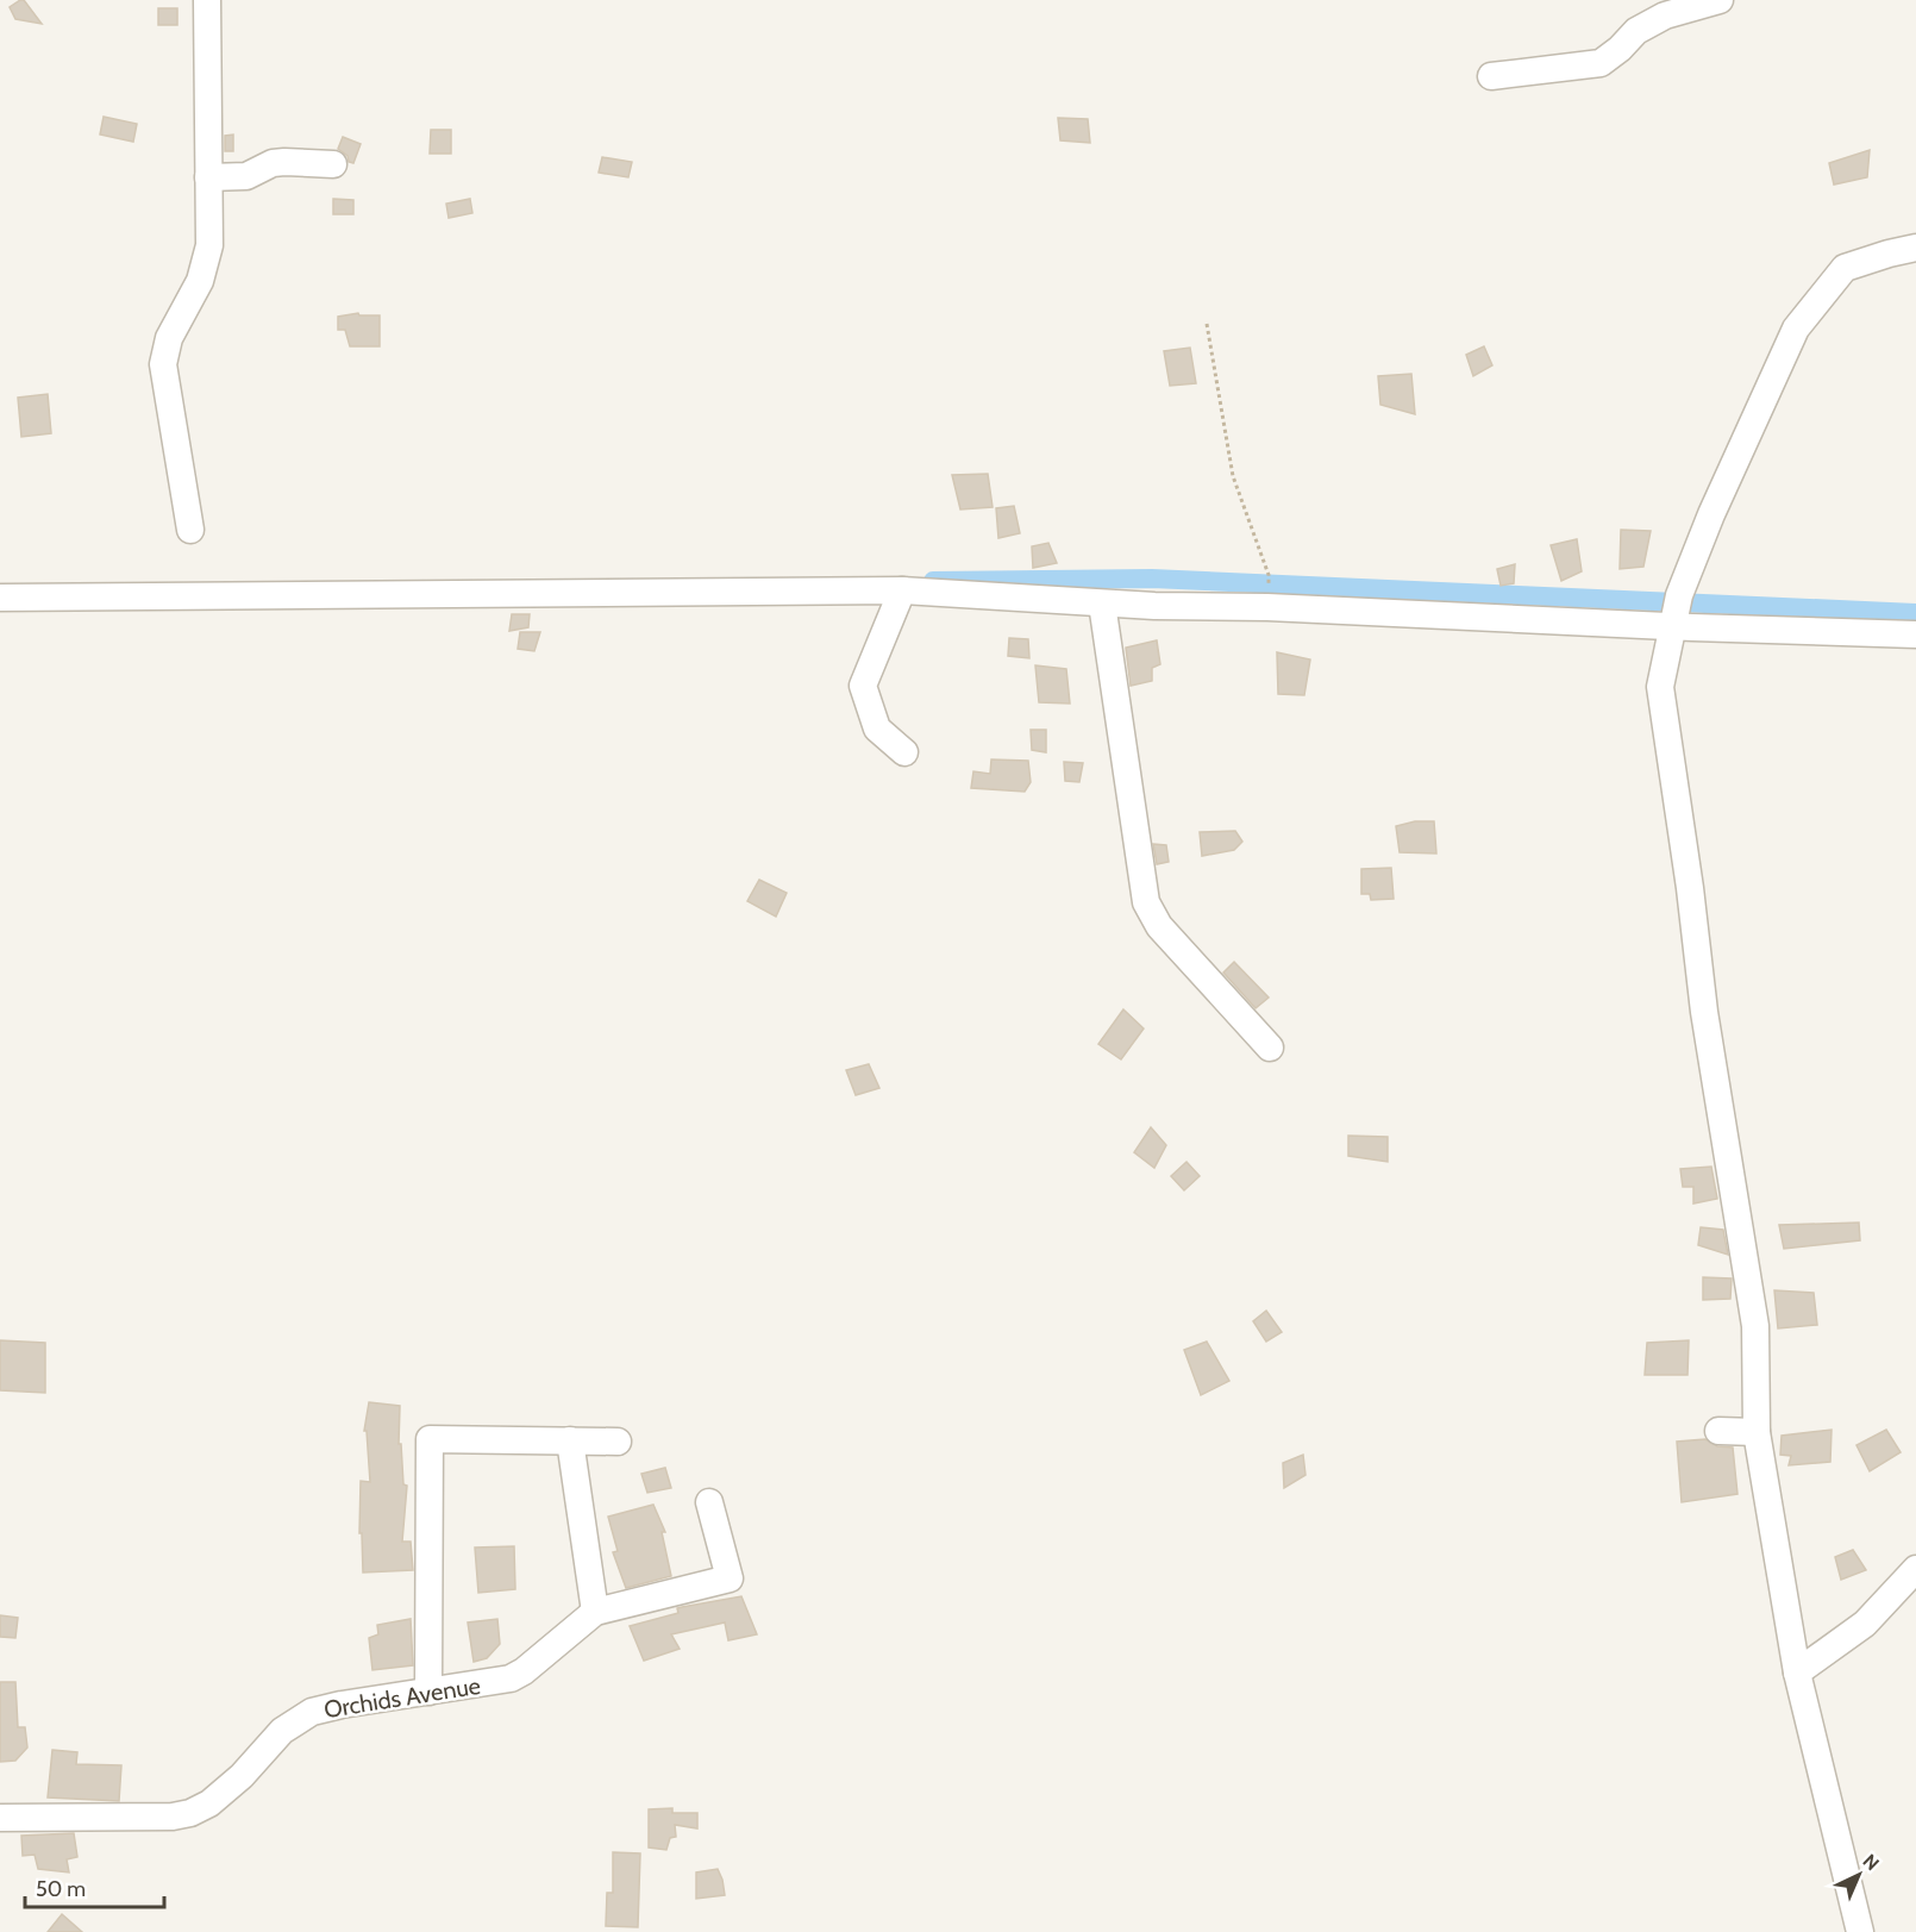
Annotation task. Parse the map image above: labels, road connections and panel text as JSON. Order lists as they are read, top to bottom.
{
  "streets": {
    "street": ["Orchids Avenue"]
  },
  "scale_bar": "50 m",
  "north": "top right"
}
